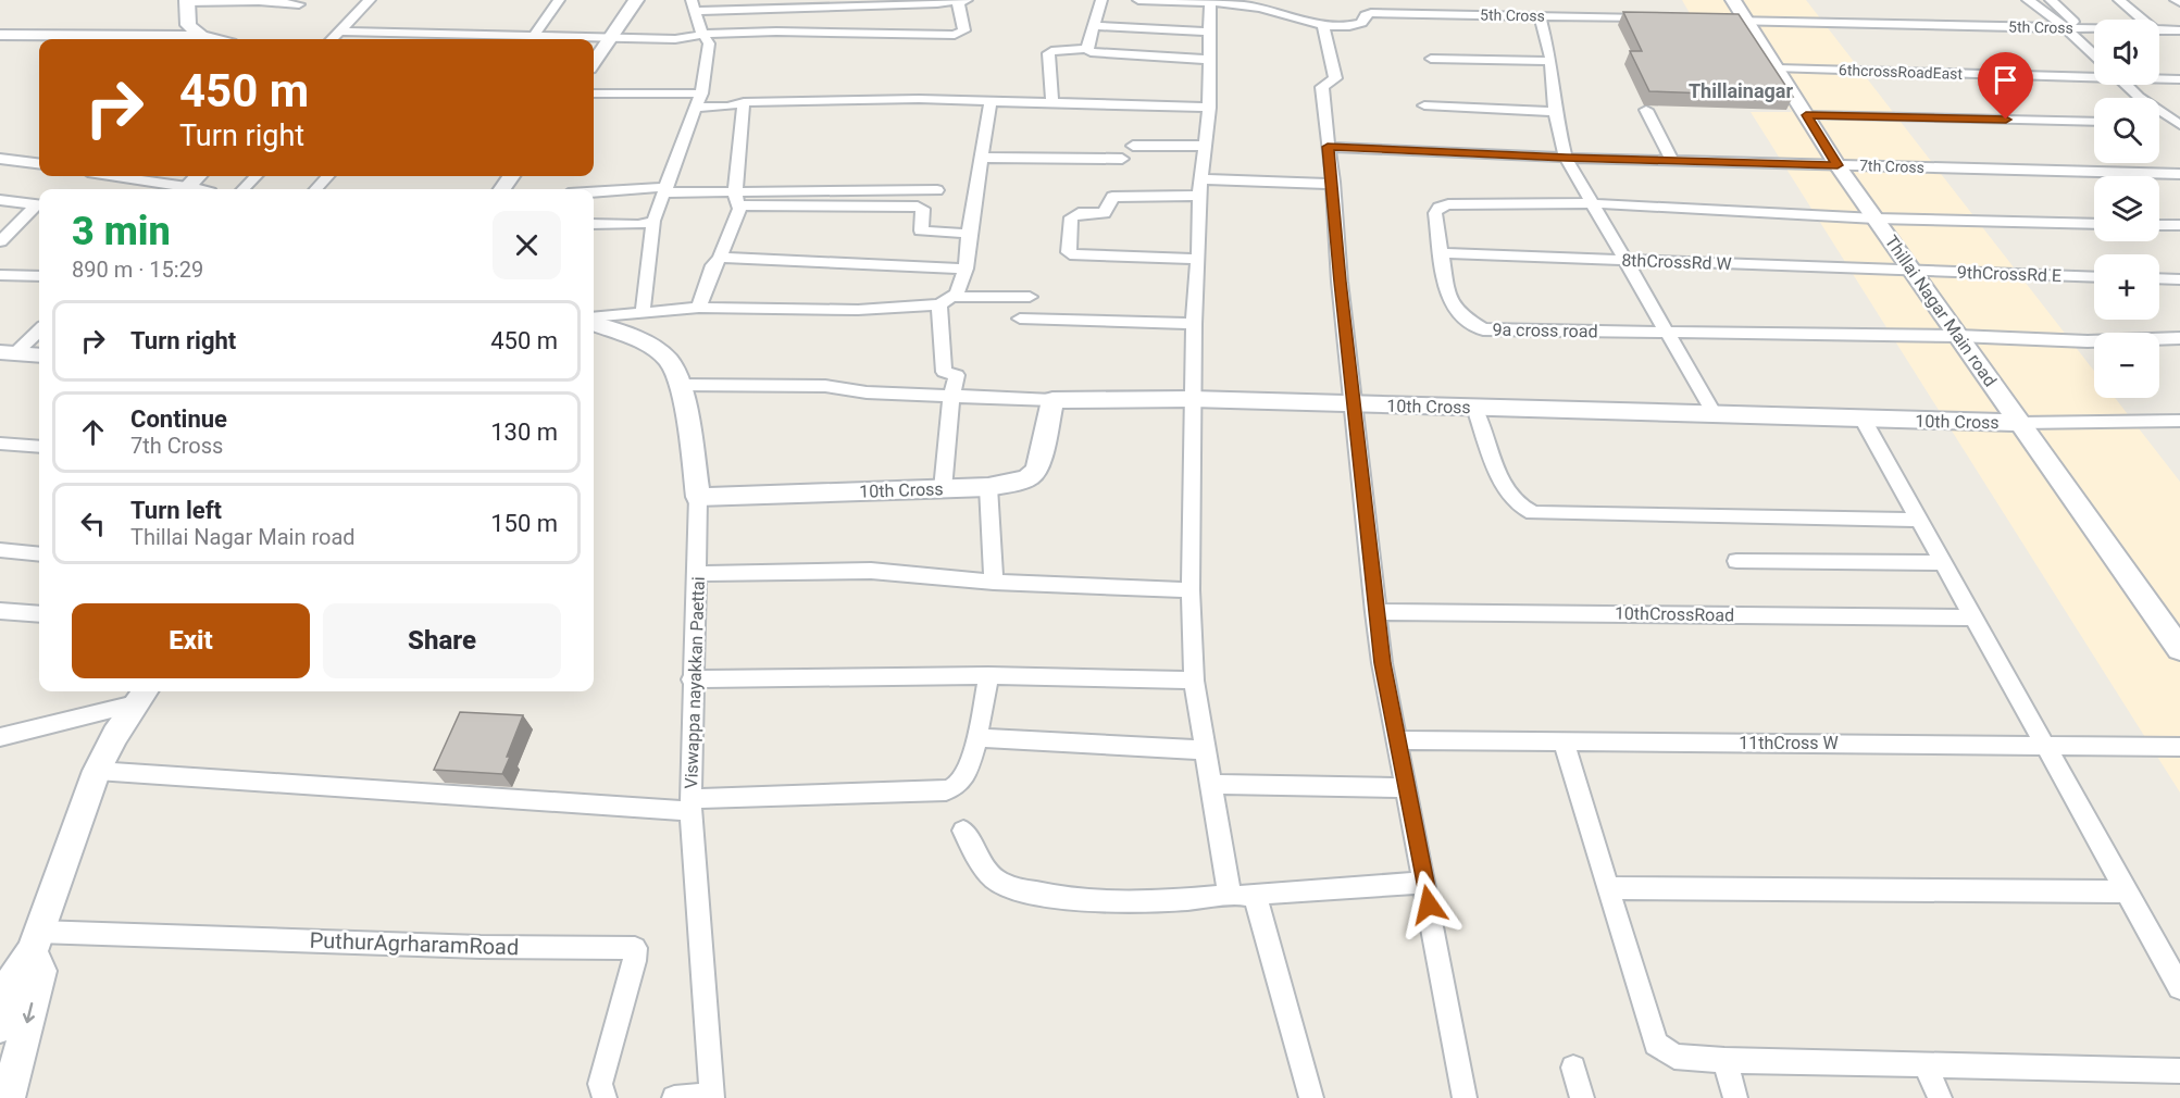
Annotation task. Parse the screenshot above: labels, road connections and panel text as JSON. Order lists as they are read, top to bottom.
{
  "streets": {
    "street": [
      "5th Cross",
      "6thcrossRoadEast",
      "7th Cross",
      "8thCrossRd W",
      "9thCrossRd E",
      "Thillai Nagar Main road",
      "9a cross road",
      "10th Cross",
      "10thCrossRoad",
      "Viswappa nayakkan Paettai",
      "11thCross W",
      "PuthurAgrharamRoad"
    ]
  },
  "crossings": [
    ["5th Cross", "Thillai Nagar Main road"],
    ["6thcrossRoadEast", "Thillai Nagar Main road"],
    ["7th Cross", "Thillai Nagar Main road"],
    ["8thCrossRd W", "9thCrossRd E"],
    ["8thCrossRd W", "Thillai Nagar Main road"],
    ["8thCrossRd W", "9a cross road"],
    ["9thCrossRd E", "Thillai Nagar Main road"],
    ["Thillai Nagar Main road", "9a cross road"],
    ["Thillai Nagar Main road", "10th Cross"],
    ["10th Cross", "Viswappa nayakkan Paettai"]
  ],
  "districts": ["Thillainagar"],
  "page": {
    "map_buttons": ["+", "−"],
    "turn": ["450 m", "Turn right"],
    "heading": ["3 min", "890 m · 15:29"],
    "list": [
      {
        "name": "Turn right",
        "value": "450 m"
      },
      {
        "name": "Continue",
        "note": "7th Cross",
        "value": "130 m"
      },
      {
        "name": "Turn left",
        "note": "Thillai Nagar Main road",
        "value": "150 m"
      }
    ],
    "buttons": ["Exit", "Share"]
  }
}
